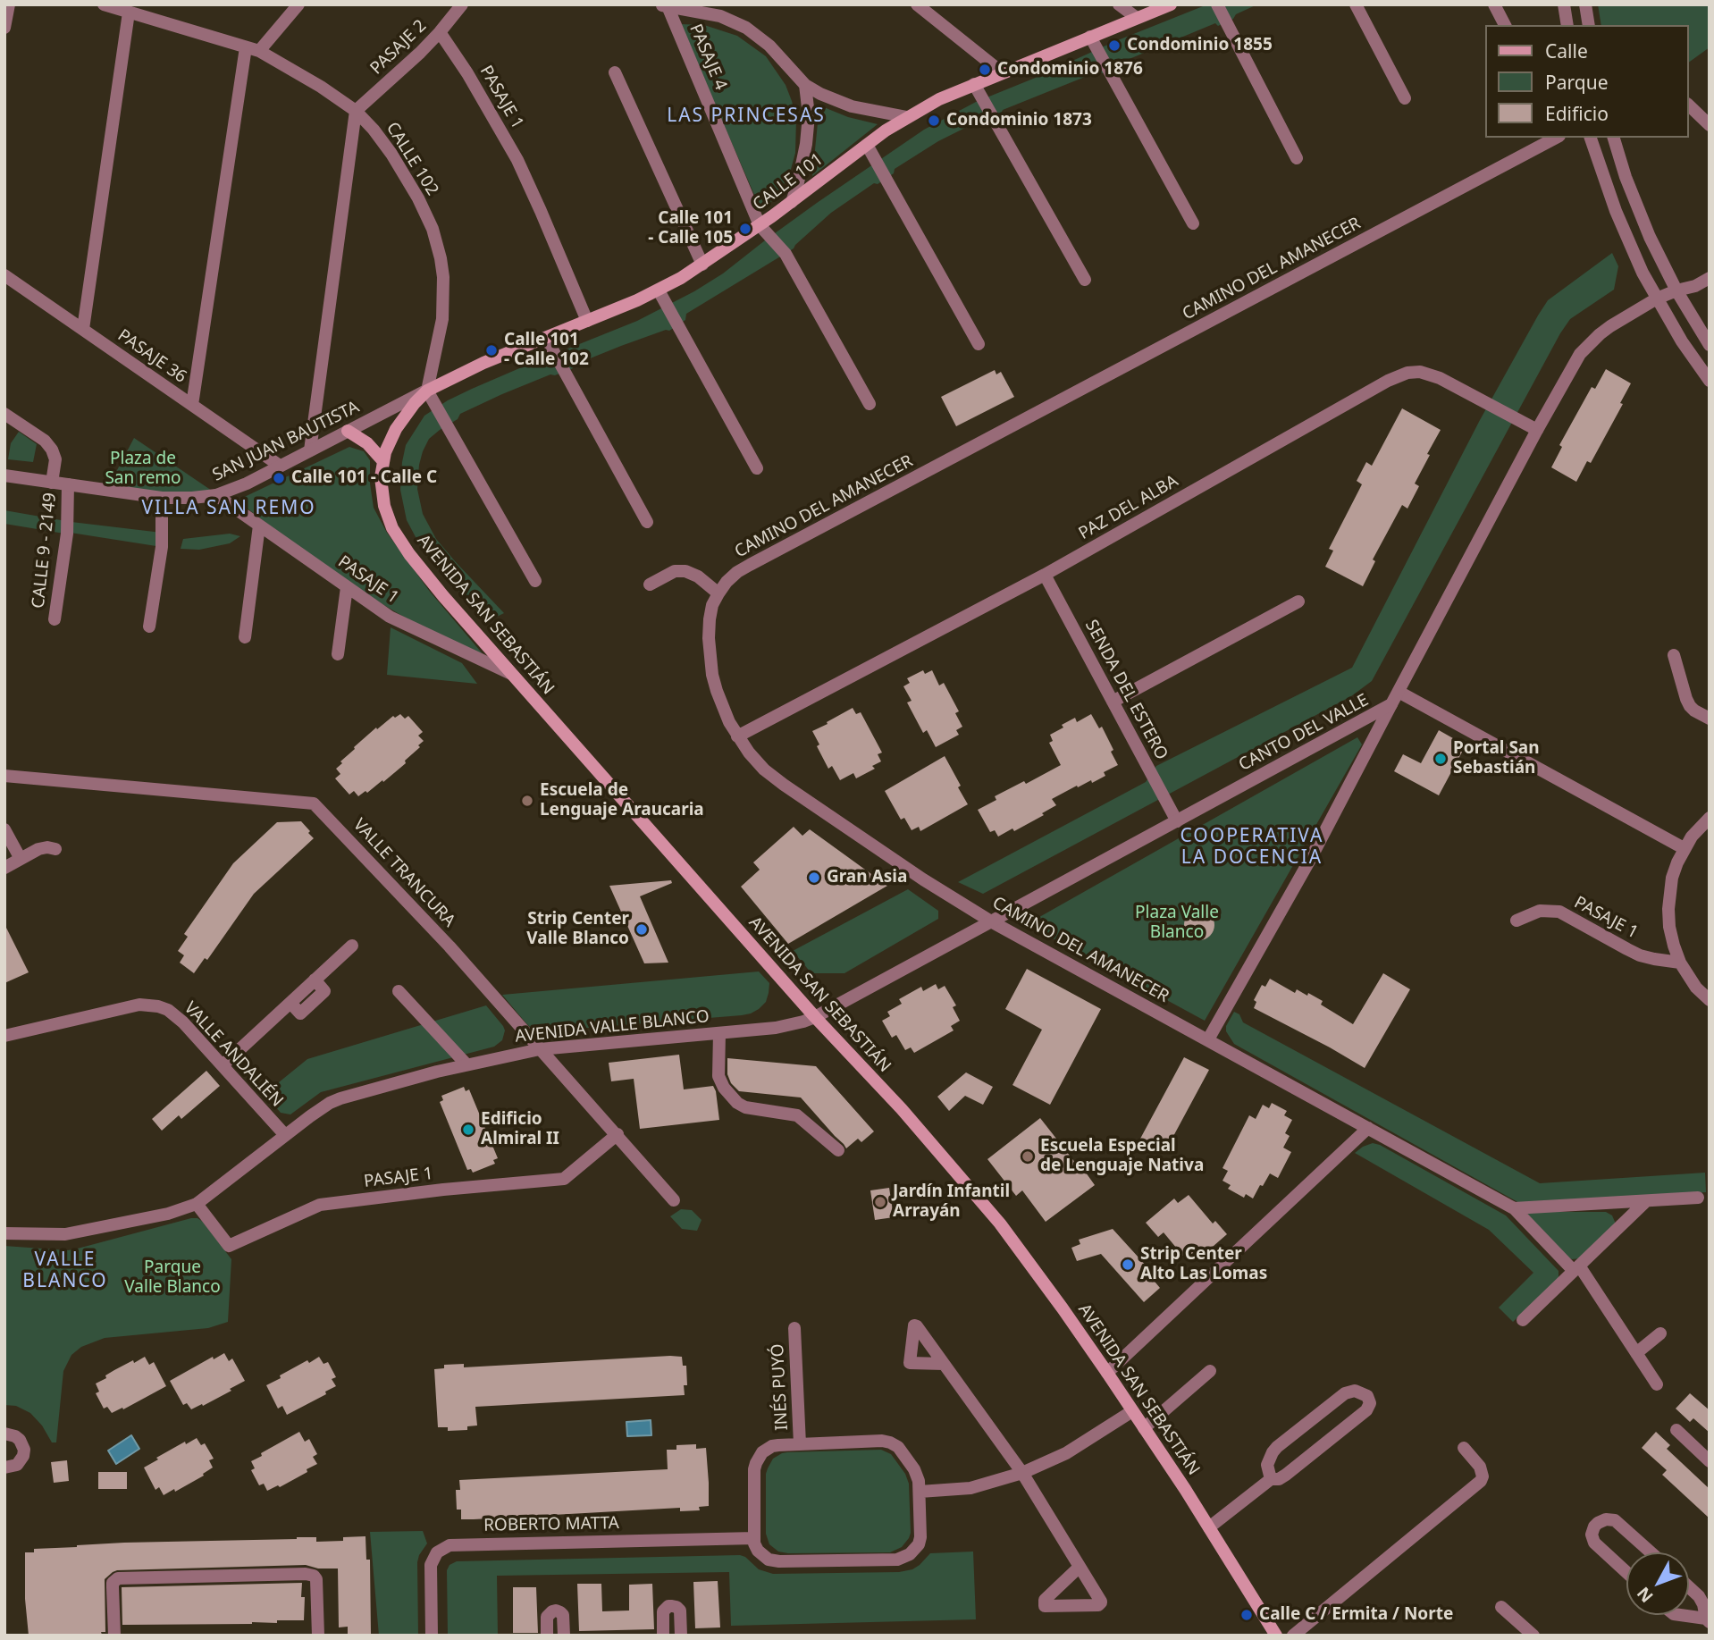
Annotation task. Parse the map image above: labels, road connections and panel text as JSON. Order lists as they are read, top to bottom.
{
  "streets": {
    "main road": ["CALLE 101", "AVENIDA SAN SEBASTIÁN"],
    "street": [
      "PASAJE 2",
      "PASAJE 4",
      "PASAJE 1",
      "CALLE 102",
      "CAMINO DEL AMANECER",
      "PASAJE 36",
      "SAN JUAN BAUTISTA",
      "PAZ DEL ALBA",
      "CALLE 9 - 2149",
      "SENDA DEL ESTERO",
      "CANTO DEL VALLE",
      "VALLE TRANCURA",
      "AVENIDA VALLE BLANCO",
      "VALLE ANDALIÉN",
      "INÉS PUYÓ",
      "ROBERTO MATTA"
    ]
  },
  "crossings": [
    ["PASAJE 2", "PASAJE 1"],
    ["PASAJE 2", "CALLE 102"],
    ["PASAJE 4", "CALLE 101"],
    ["PASAJE 1", "CALLE 101"],
    ["PASAJE 1", "SAN JUAN BAUTISTA"],
    ["PASAJE 1", "AVENIDA SAN SEBASTIÁN"],
    ["PASAJE 1", "VALLE TRANCURA"],
    ["PASAJE 1", "AVENIDA VALLE BLANCO"],
    ["CALLE 102", "CALLE 101"],
    ["CALLE 102", "SAN JUAN BAUTISTA"],
    ["CALLE 102", "AVENIDA SAN SEBASTIÁN"],
    ["CALLE 101", "SAN JUAN BAUTISTA"],
    ["CALLE 101", "AVENIDA SAN SEBASTIÁN"],
    ["CAMINO DEL AMANECER", "PAZ DEL ALBA"],
    ["CAMINO DEL AMANECER", "CANTO DEL VALLE"],
    ["PASAJE 36", "SAN JUAN BAUTISTA"],
    ["SAN JUAN BAUTISTA", "CALLE 9 - 2149"],
    ["SAN JUAN BAUTISTA", "AVENIDA SAN SEBASTIÁN"],
    ["PAZ DEL ALBA", "SENDA DEL ESTERO"],
    ["PAZ DEL ALBA", "CANTO DEL VALLE"],
    ["AVENIDA SAN SEBASTIÁN", "CANTO DEL VALLE"],
    ["AVENIDA SAN SEBASTIÁN", "AVENIDA VALLE BLANCO"],
    ["SENDA DEL ESTERO", "CANTO DEL VALLE"],
    ["CANTO DEL VALLE", "AVENIDA VALLE BLANCO"],
    ["VALLE TRANCURA", "AVENIDA VALLE BLANCO"],
    ["AVENIDA VALLE BLANCO", "VALLE ANDALIÉN"],
    ["INÉS PUYÓ", "ROBERTO MATTA"]
  ],
  "districts": [
    "LAS PRINCESAS",
    "VILLA SAN REMO",
    "COOPERATIVA LA DOCENCIA",
    "VALLE BLANCO"
  ],
  "parks": ["Plaza de San remo", "Plaza Valle Blanco", "Parque Valle Blanco"],
  "places": [
    "Condominio 1855",
    "Condominio 1876",
    "Condominio 1873",
    "Calle 101 - Calle 105",
    "Calle 101 - Calle 102",
    "Calle 101 - Calle C",
    "Portal San Sebastián",
    "Escuela de Lenguaje Araucaria",
    "Gran Asia",
    "Strip Center Valle Blanco",
    "Edificio Almiral II",
    "Escuela Especial de Lenguaje Nativa",
    "Jardín Infantil Arrayán",
    "Strip Center Alto Las Lomas",
    "Calle C / Ermita / Norte"
  ],
  "legend": ["Calle", "Parque", "Edificio"],
  "north": "bottom left"
}
